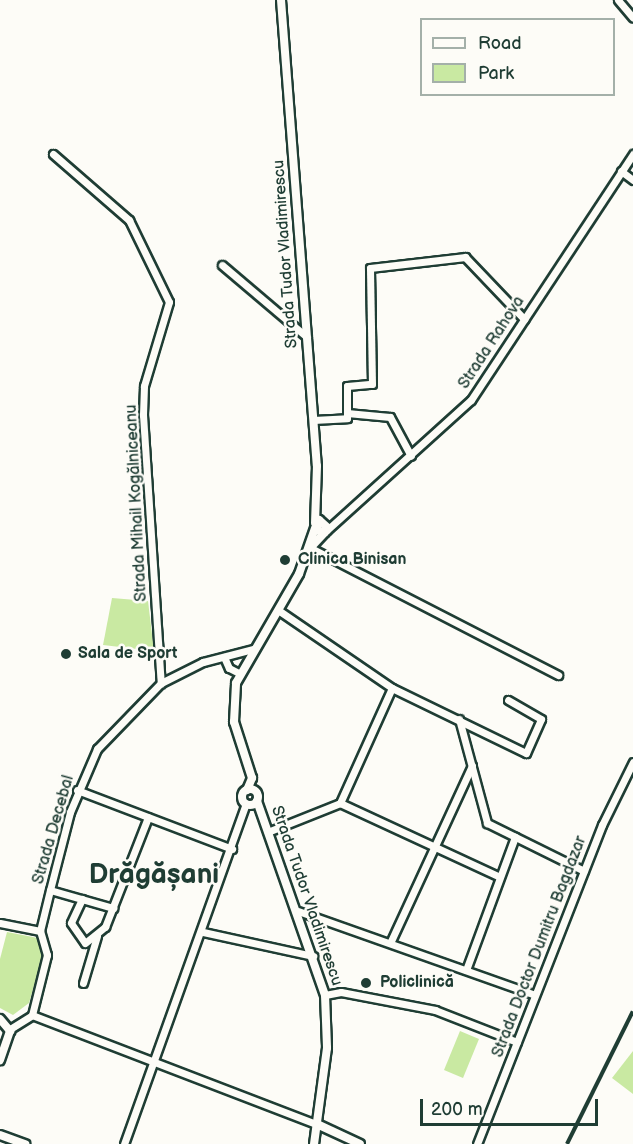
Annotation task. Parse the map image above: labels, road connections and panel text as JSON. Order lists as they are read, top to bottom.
{
  "streets": {
    "main road": ["Strada Tudor Vladimirescu"],
    "street": [
      "Strada Rahova",
      "Strada Mihail Kogălniceanu",
      "Strada Decebal",
      "Strada Doctor Dumitru Bagdazar"
    ]
  },
  "crossings": [
    ["Strada Tudor Vladimirescu", "Strada Rahova"],
    ["Strada Tudor Vladimirescu", "Strada Decebal"],
    ["Strada Mihail Kogălniceanu", "Strada Decebal"]
  ],
  "districts": ["Drăgășani"],
  "places": ["Clinica Binisan", "Sala de Sport", "Policlinică"],
  "legend": ["Road", "Park"],
  "scale_bar": "200 m"
}
